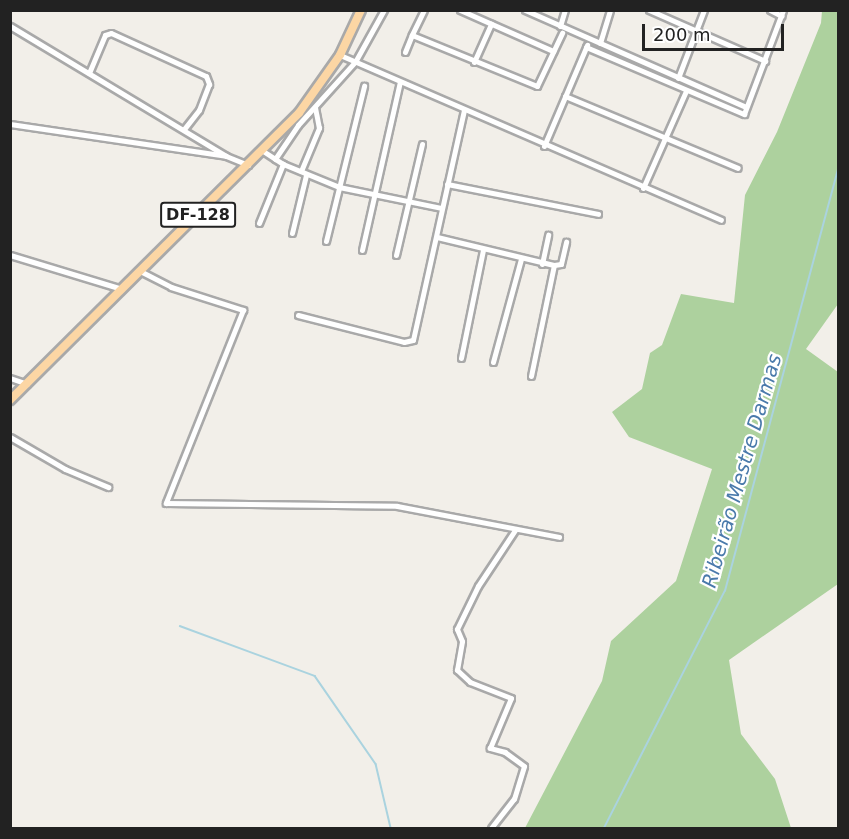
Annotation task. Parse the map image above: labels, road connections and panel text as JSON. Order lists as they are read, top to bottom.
{
  "streets": {
    "main road": ["DF-128"]
  },
  "water": ["Ribeirão Mestre Darmas"],
  "scale_bar": "200 m"
}
